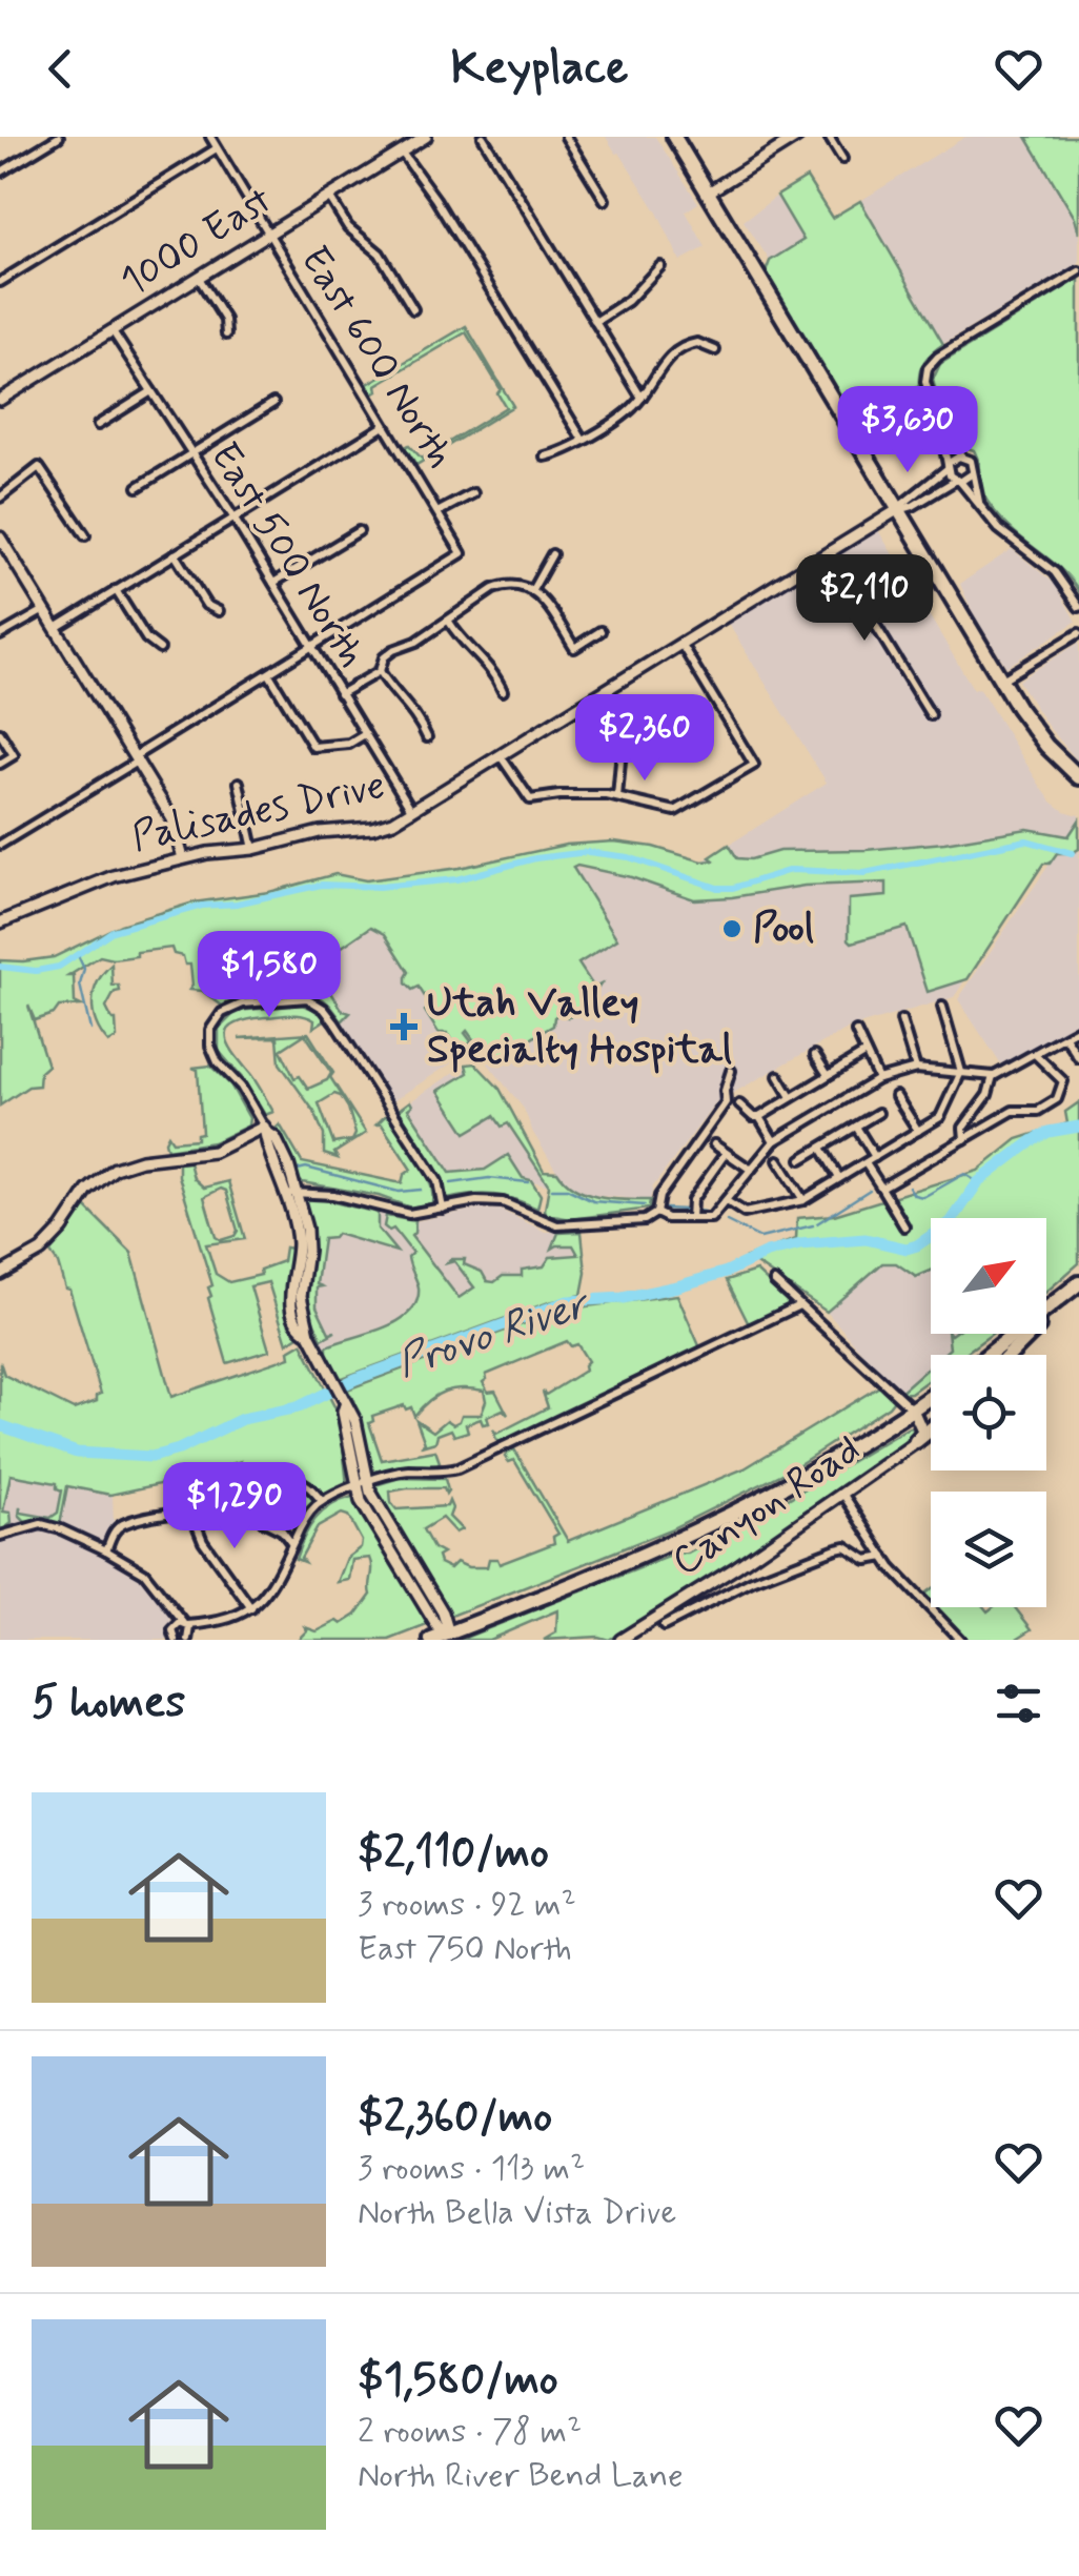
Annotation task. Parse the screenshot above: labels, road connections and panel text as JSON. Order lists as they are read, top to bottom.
{
  "streets": {
    "street": [
      "1000 East",
      "East 600 North",
      "East 500 North",
      "Palisades Drive",
      "Canyon Road"
    ]
  },
  "crossings": [
    ["1000 East", "East 600 North"],
    ["1000 East", "East 500 North"],
    ["East 600 North", "East 500 North"],
    ["East 500 North", "Palisades Drive"]
  ],
  "water": ["Provo River"],
  "places": {
    "other": ["Pool"],
    "health": ["Utah Valley Specialty Hospital"]
  },
  "north": "top right",
  "page": {
    "header": "Keyplace",
    "price": [
      "$3,630",
      "$2,110",
      "$2,360",
      "$1,580",
      "$1,290"
    ],
    "heading": "5 homes",
    "list": [
      {
        "name": "$2,110/mo",
        "note": "3 rooms · 92 m² · East 750 North"
      },
      {
        "name": "$2,360/mo",
        "note": "3 rooms · 113 m² · North Bella Vista Drive"
      },
      {
        "name": "$1,580/mo",
        "note": "2 rooms · 78 m² · North River Bend Lane"
      }
    ]
  }
}
